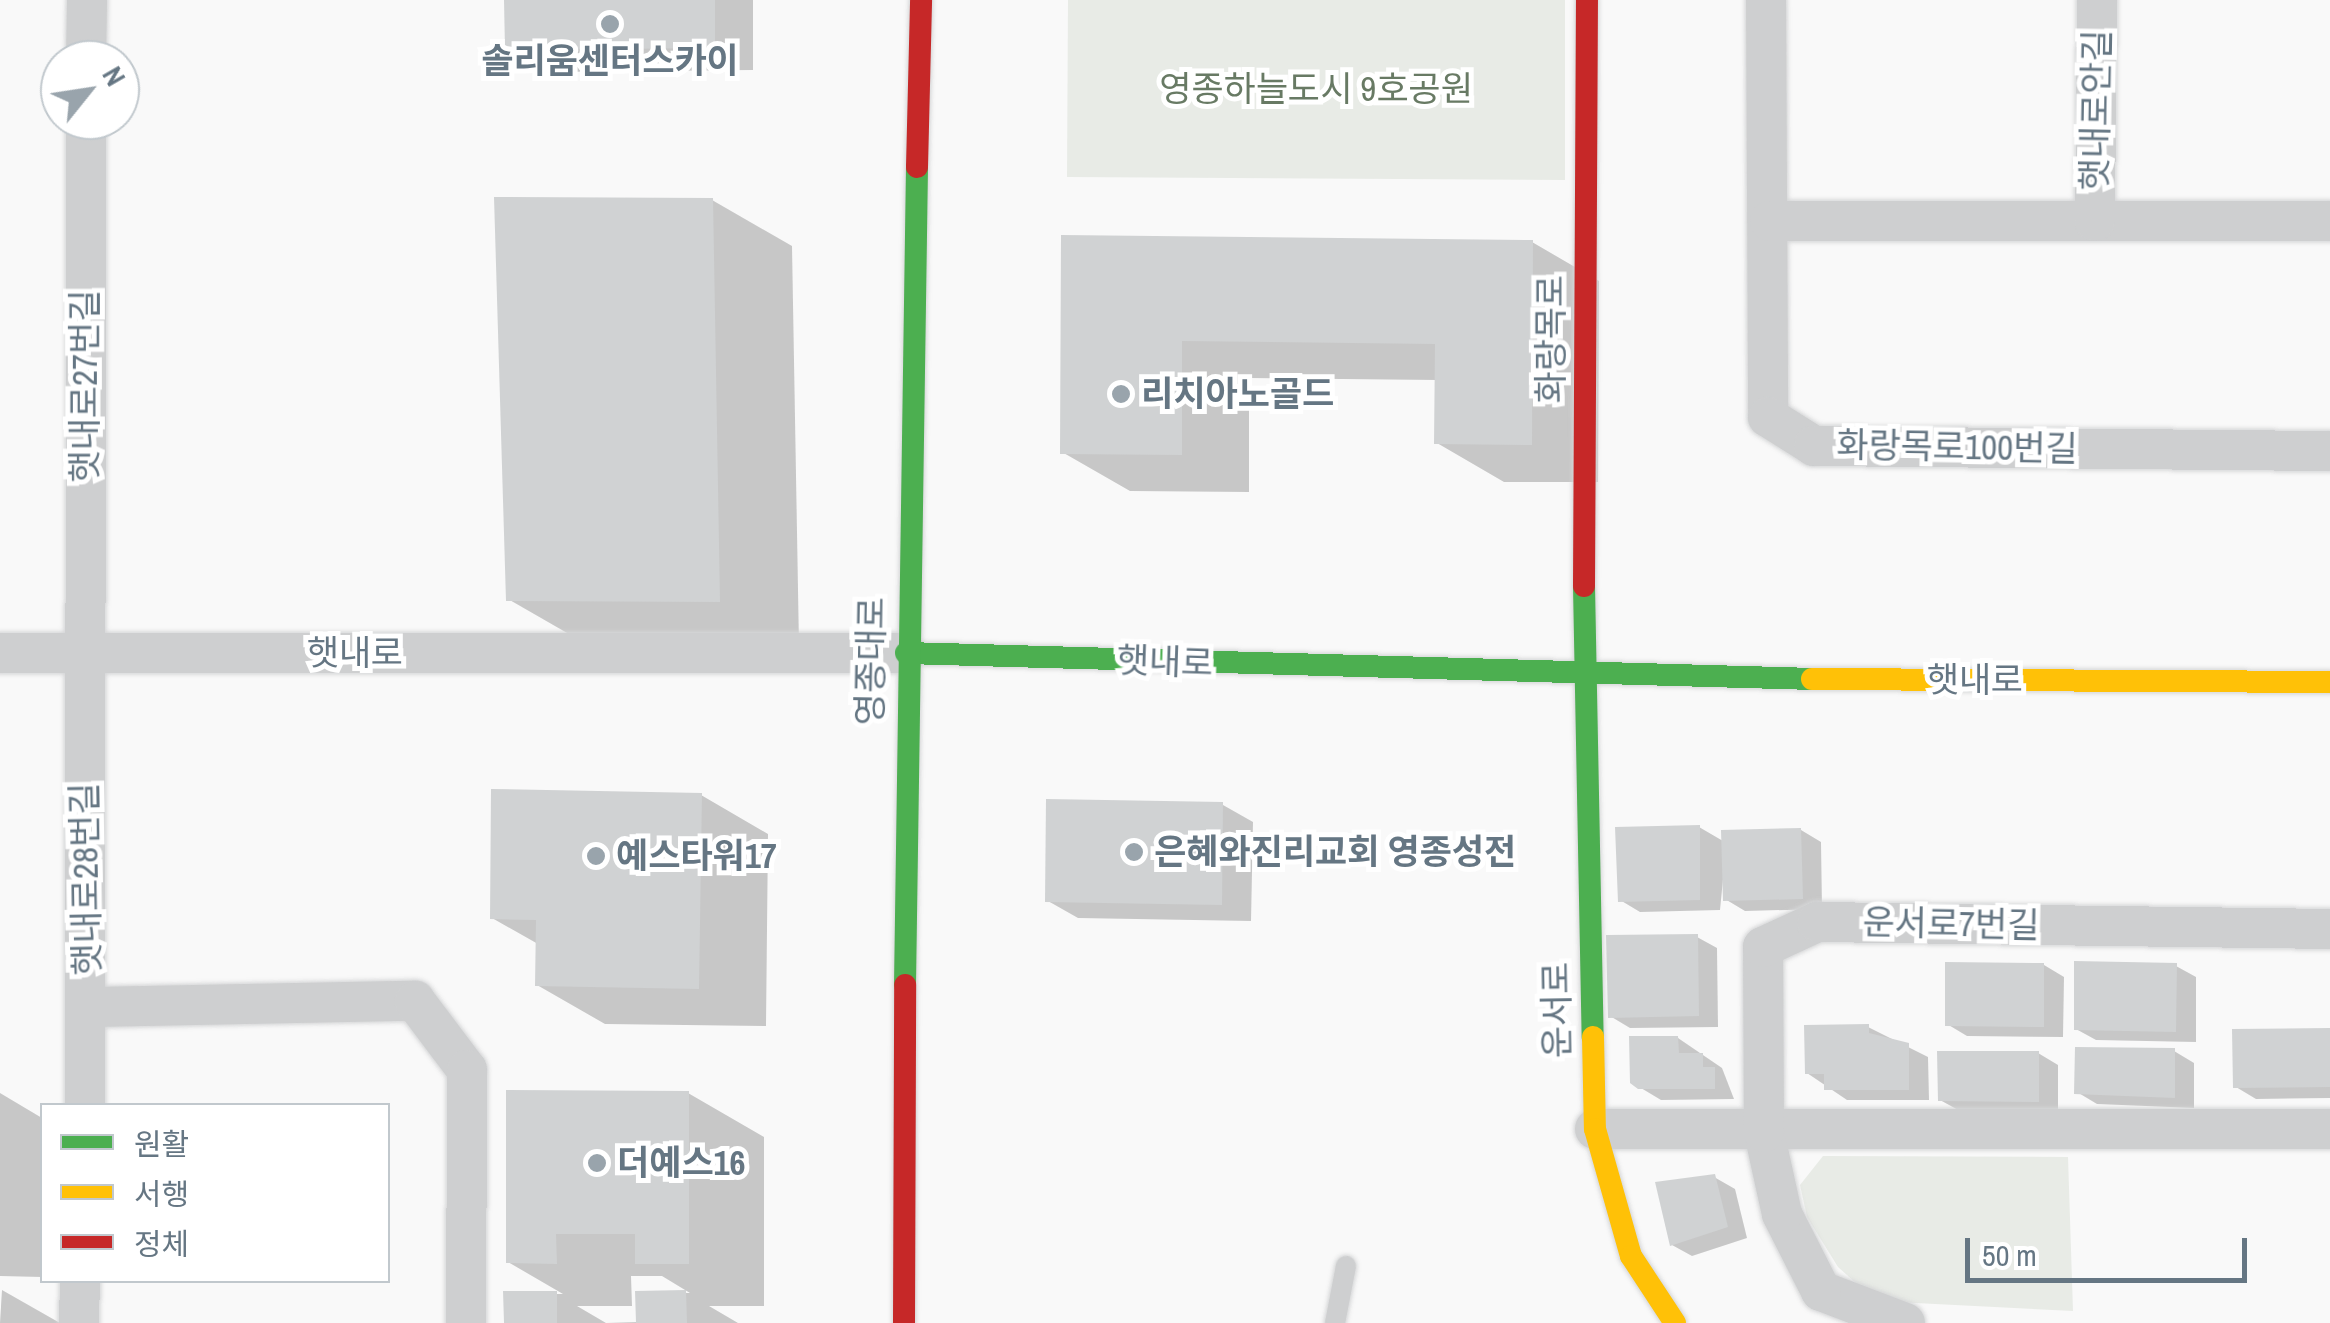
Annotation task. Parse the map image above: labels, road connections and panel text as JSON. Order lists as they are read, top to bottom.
{
  "streets": {
    "main road": [
      "화랑목로",
      "햇내로",
      "영종대로",
      "운서로"
    ],
    "street": [
      "햇내로안길",
      "햇내로27번길",
      "화랑목로100번길",
      "햇내로28번길",
      "운서로7번길"
    ]
  },
  "crossings": [
    ["화랑목로", "햇내로"],
    ["화랑목로", "운서로"],
    ["햇내로27번길", "햇내로"],
    ["햇내로27번길", "햇내로28번길"],
    ["햇내로", "영종대로"],
    ["햇내로", "햇내로28번길"],
    ["햇내로", "운서로"]
  ],
  "parks": ["영종하늘도시 9호공원"],
  "places": [
    "솔리움센터스카이",
    "리치아노골드",
    "은혜와진리교회 영종성전",
    "예스타워17",
    "더예스16"
  ],
  "legend": ["원활", "서행", "정체"],
  "scale_bar": "50 m",
  "north": "top right"
}
